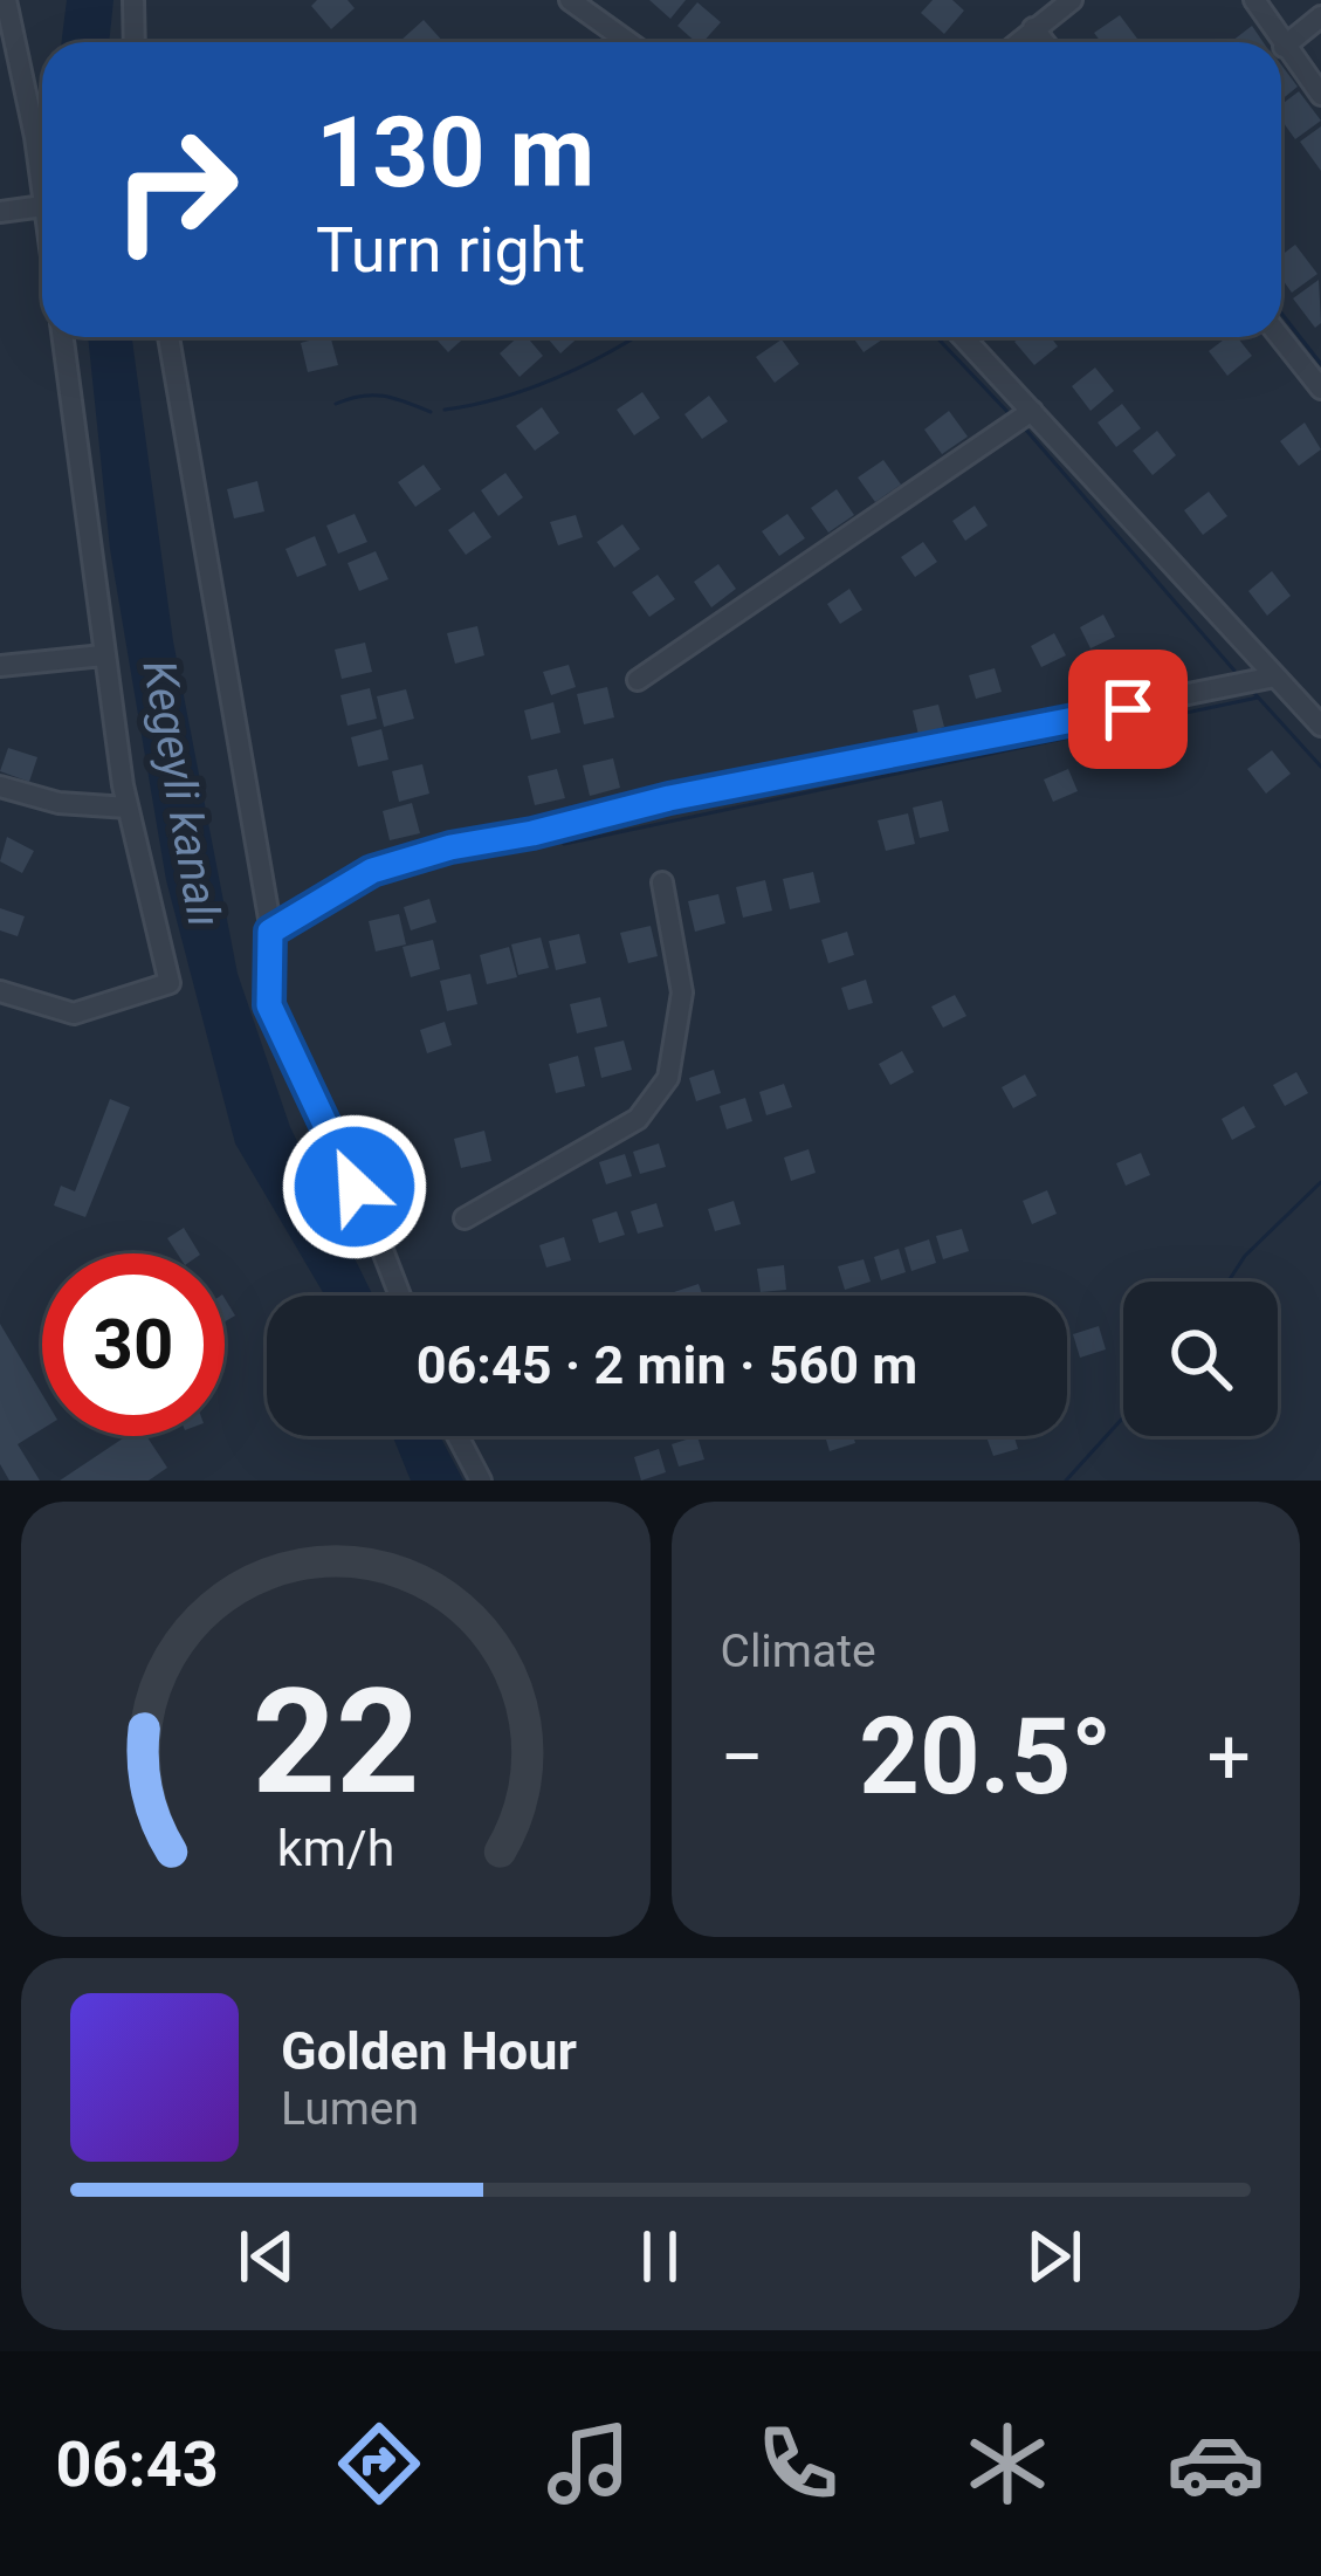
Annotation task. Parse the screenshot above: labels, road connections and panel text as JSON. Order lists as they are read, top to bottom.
{
  "water": ["Kegeyli kanalı"],
  "page": {
    "turn": ["130 m", "Turn right"],
    "limit": "30",
    "trip": "06:45 · 2 min · 560 m",
    "tile": "Climate",
    "heat": ["−", "20.5°", "+"],
    "song": ["Golden Hour", "Lumen"],
    "tabs": "06:43",
    "gauge": ["22", "km/h"]
  }
}
